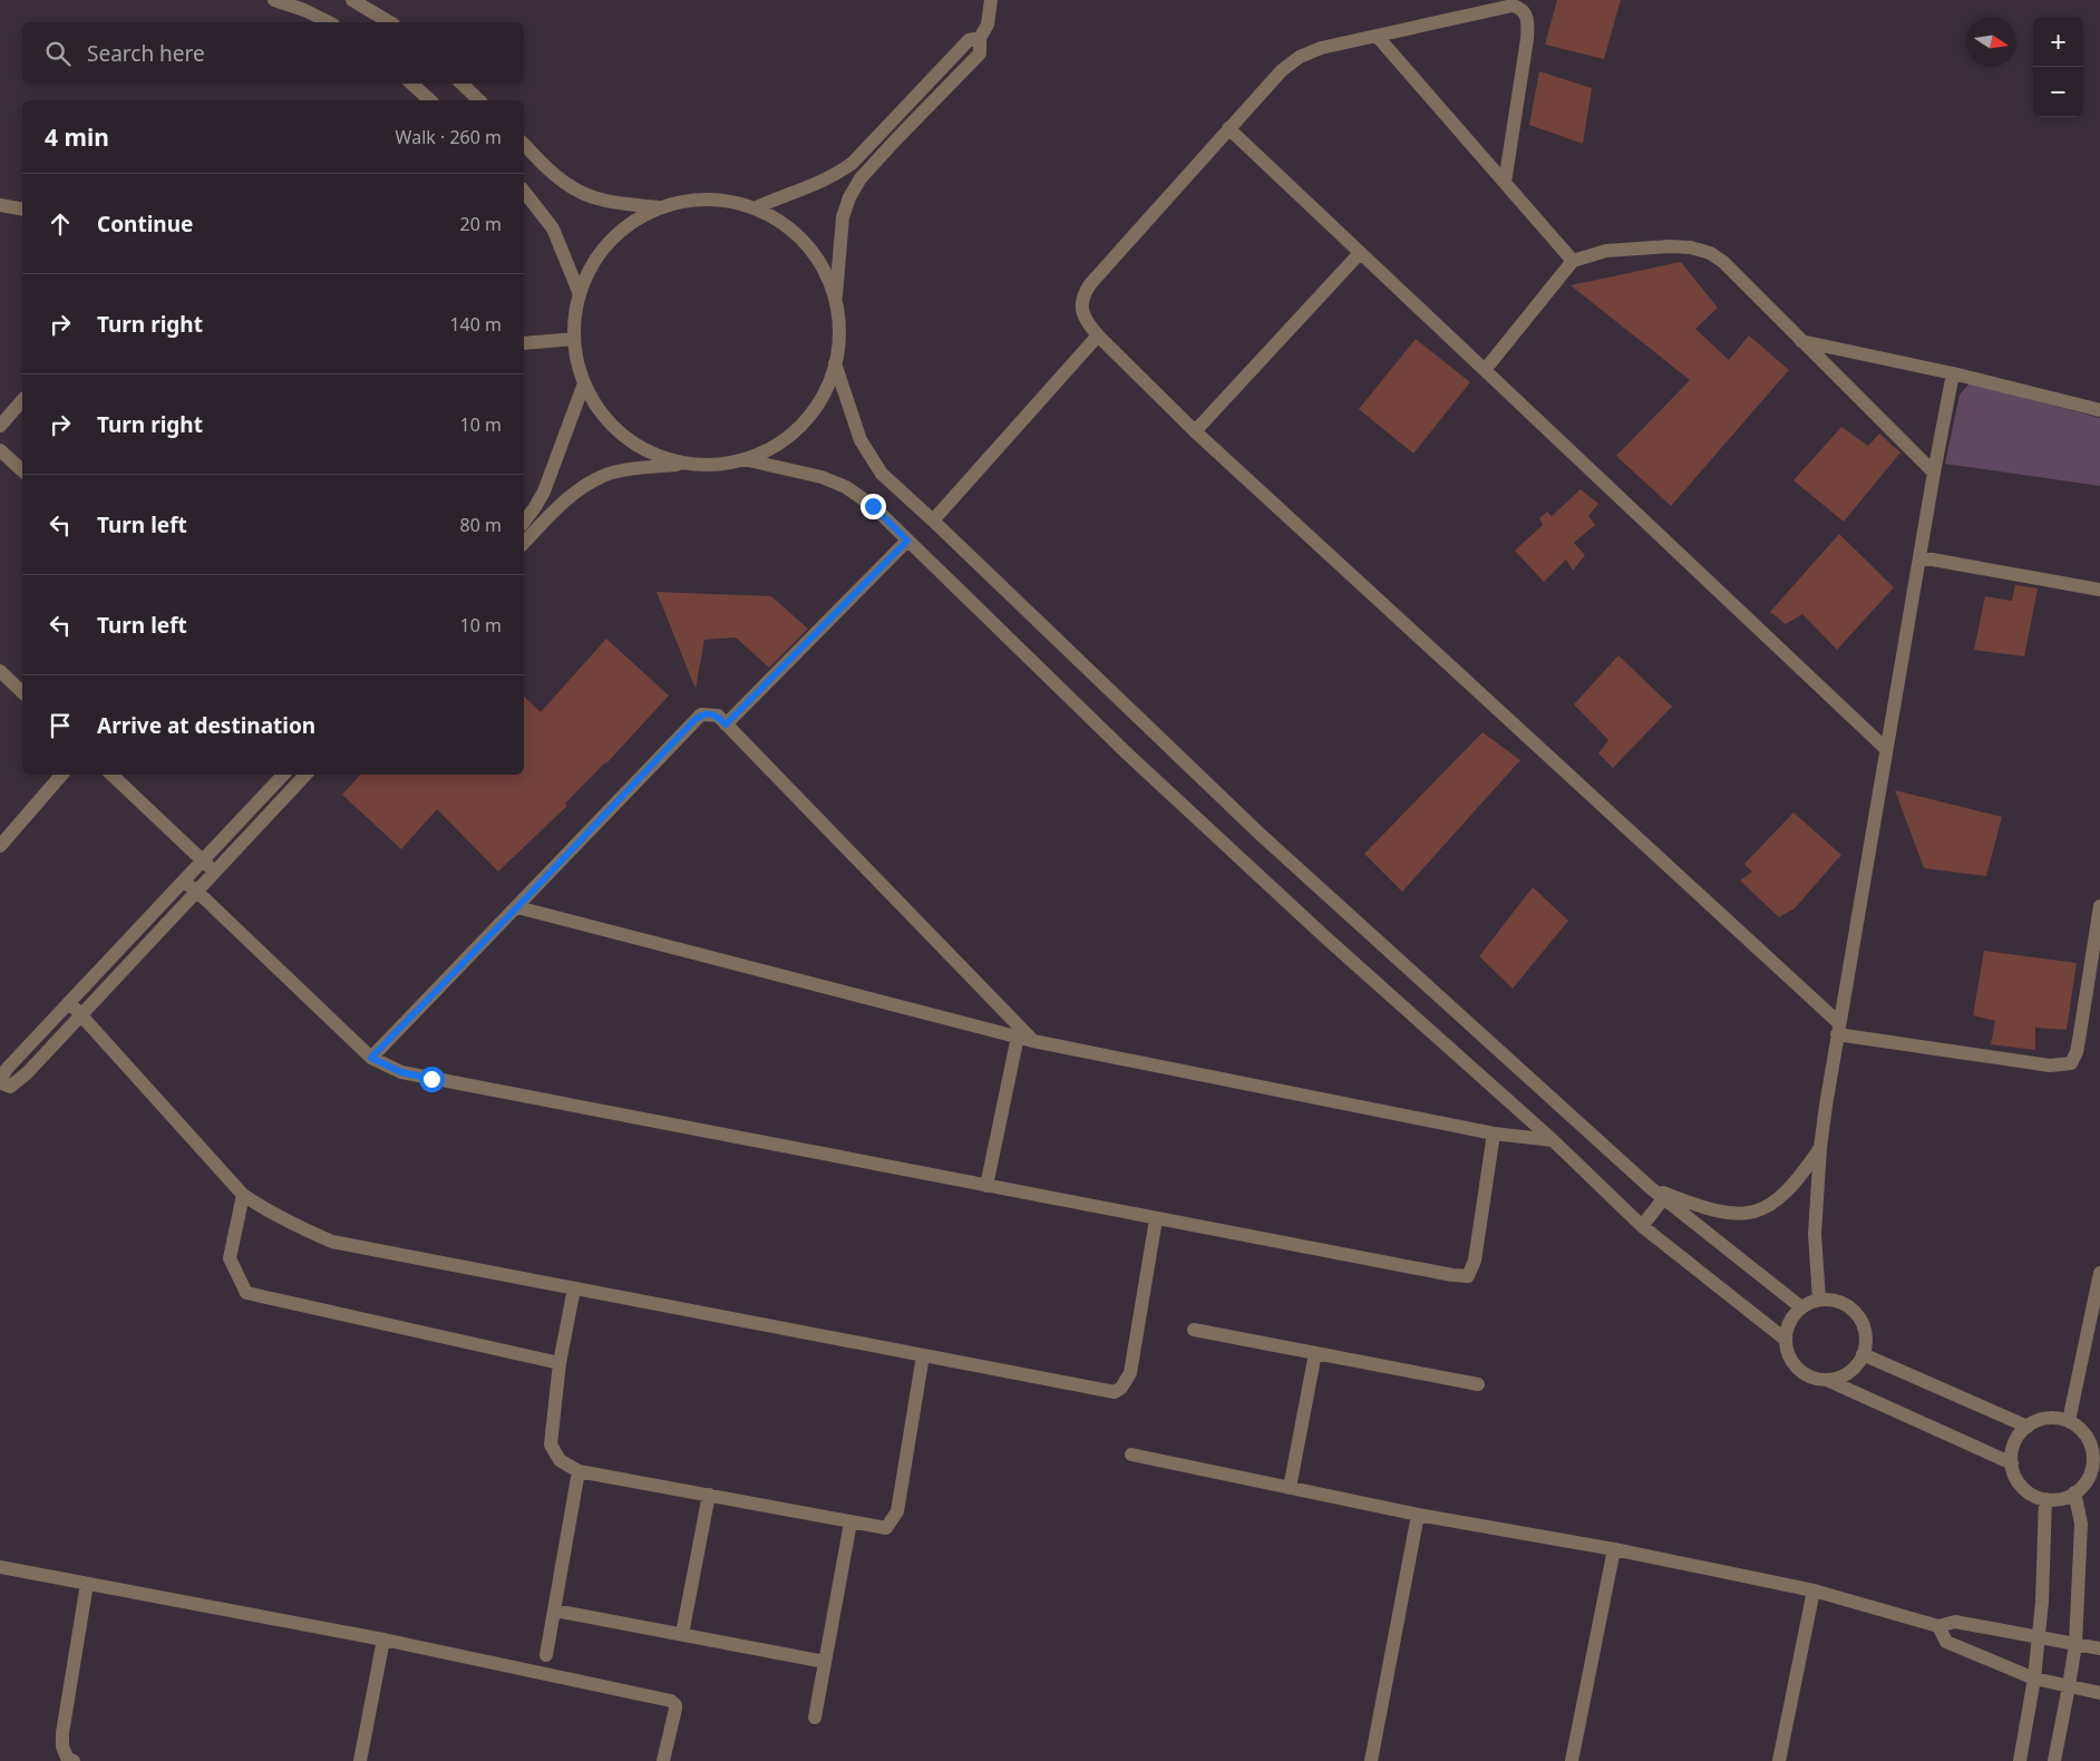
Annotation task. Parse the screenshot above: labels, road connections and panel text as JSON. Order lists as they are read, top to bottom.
{
  "north": "right",
  "page": {
    "map_buttons": ["+", "−"],
    "search": "Search here",
    "heading": ["4 min", "Walk · 260 m"],
    "list": [
      ["Continue", "20 m"],
      ["Turn right", "140 m"],
      ["Turn right", "10 m"],
      ["Turn left", "80 m"],
      ["Turn left", "10 m"],
      "Arrive at destination"
    ]
  }
}
